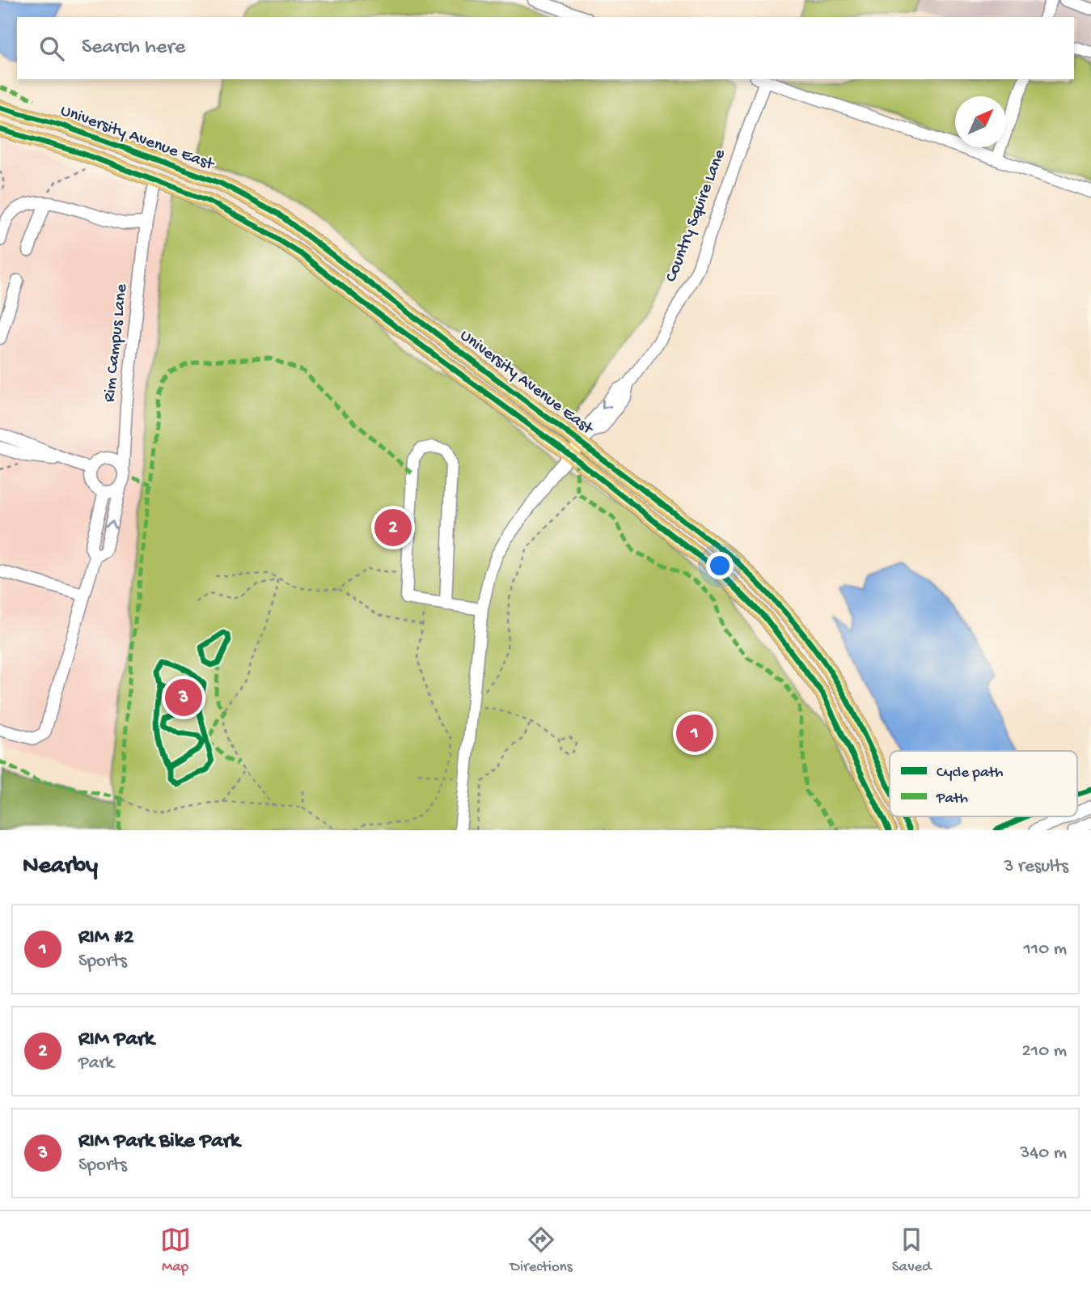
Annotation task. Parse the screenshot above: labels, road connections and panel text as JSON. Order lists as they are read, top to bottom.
{
  "streets": {
    "main road": ["University Avenue East"],
    "street": ["Country Squire Lane", "Rim Campus Lane"]
  },
  "crossings": [
    ["University Avenue East", "Country Squire Lane"],
    ["University Avenue East", "Rim Campus Lane"]
  ],
  "legend": ["Cycle path", "Path"],
  "north": "top right",
  "page": {
    "search": "Search here",
    "pins": ["2", "3", "1"],
    "heading": ["Nearby", "3 results"],
    "list": [
      {
        "mark": "1",
        "name": "RIM #2",
        "note": "Sports",
        "value": "110 m"
      },
      {
        "mark": "2",
        "name": "RIM Park",
        "note": "Park",
        "value": "210 m"
      },
      {
        "mark": "3",
        "name": "RIM Park Bike Park",
        "note": "Sports",
        "value": "340 m"
      }
    ],
    "nav": ["Map", "Directions", "Saved"]
  }
}
